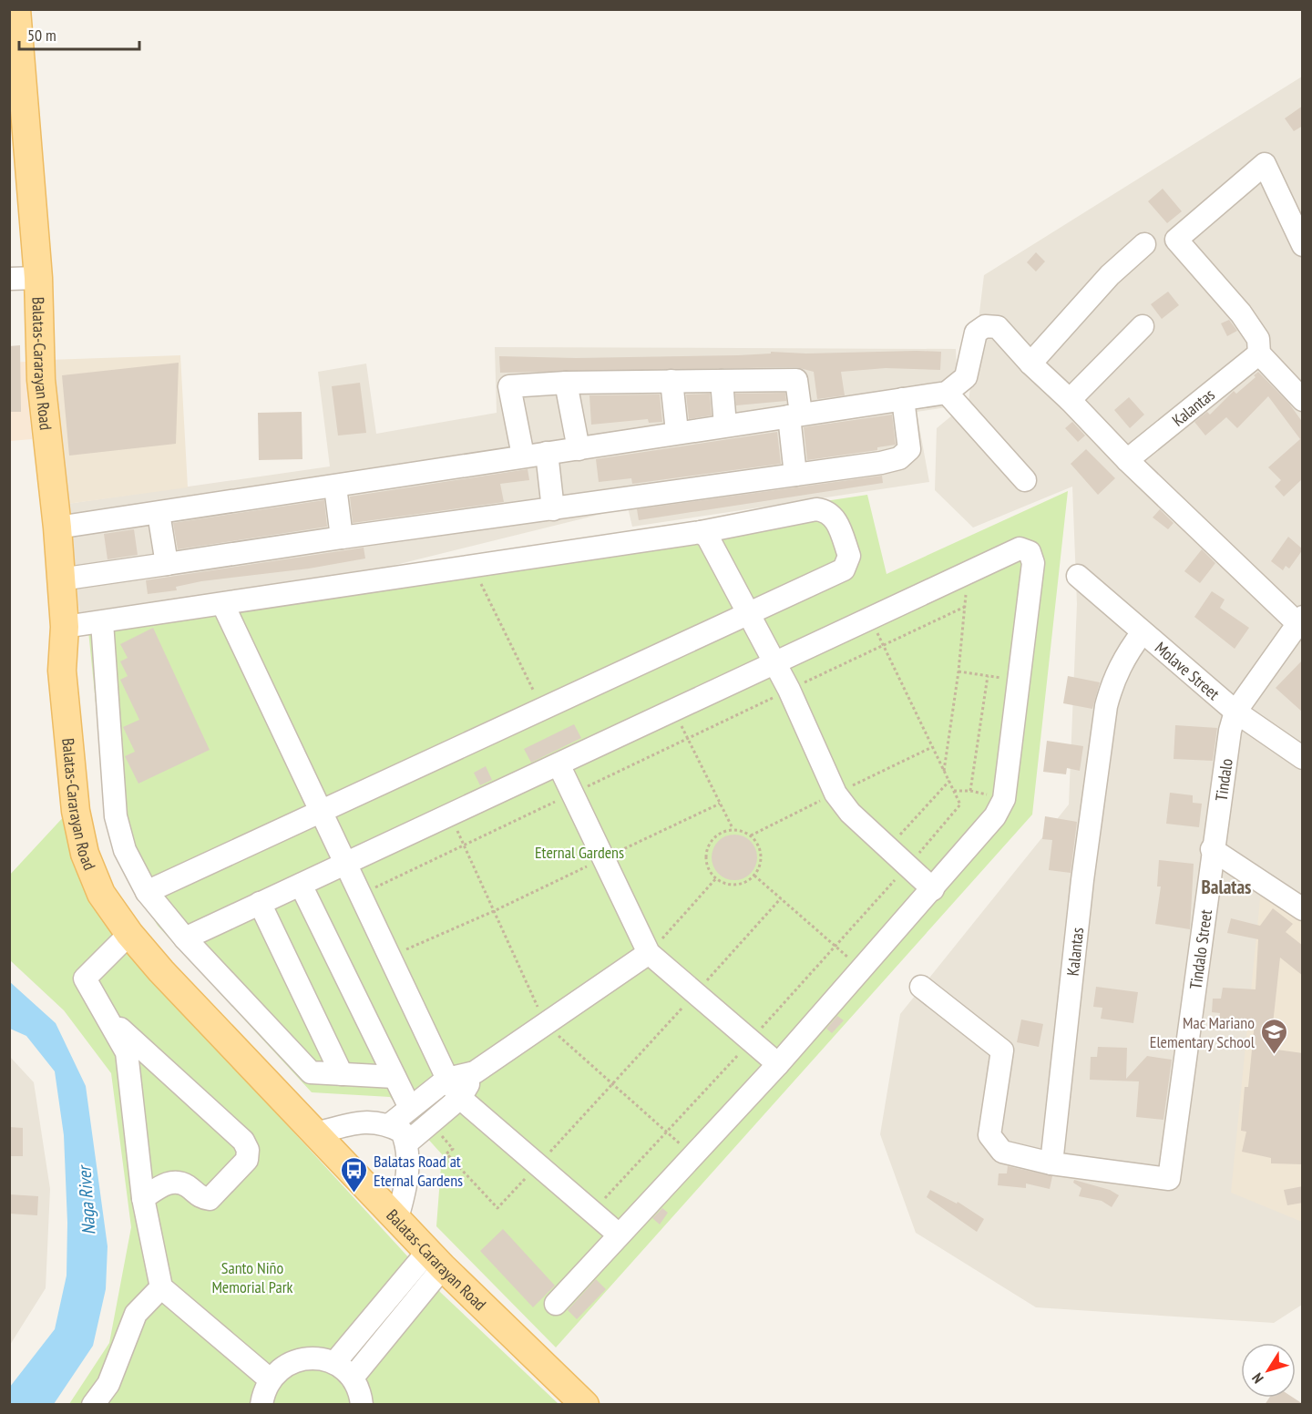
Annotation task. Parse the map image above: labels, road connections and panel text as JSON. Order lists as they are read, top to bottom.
{
  "streets": {
    "main road": ["Balatas-Cararayan Road"],
    "street": [
      "Kalantas",
      "Molave Street",
      "Tindalo",
      "Tindalo Street"
    ]
  },
  "crossings": [
    ["Kalantas", "Molave Street"],
    ["Kalantas", "Tindalo Street"],
    ["Molave Street", "Tindalo"],
    ["Tindalo", "Tindalo Street"]
  ],
  "districts": ["Balatas"],
  "water": ["Naga River"],
  "parks": ["Eternal Gardens", "Santo Niño Memorial Park"],
  "places": {
    "school or university": ["Mac Mariano Elementary School"],
    "bus stop": ["Balatas Road at Eternal Gardens"]
  },
  "scale_bar": "50 m",
  "north": "bottom left"
}
